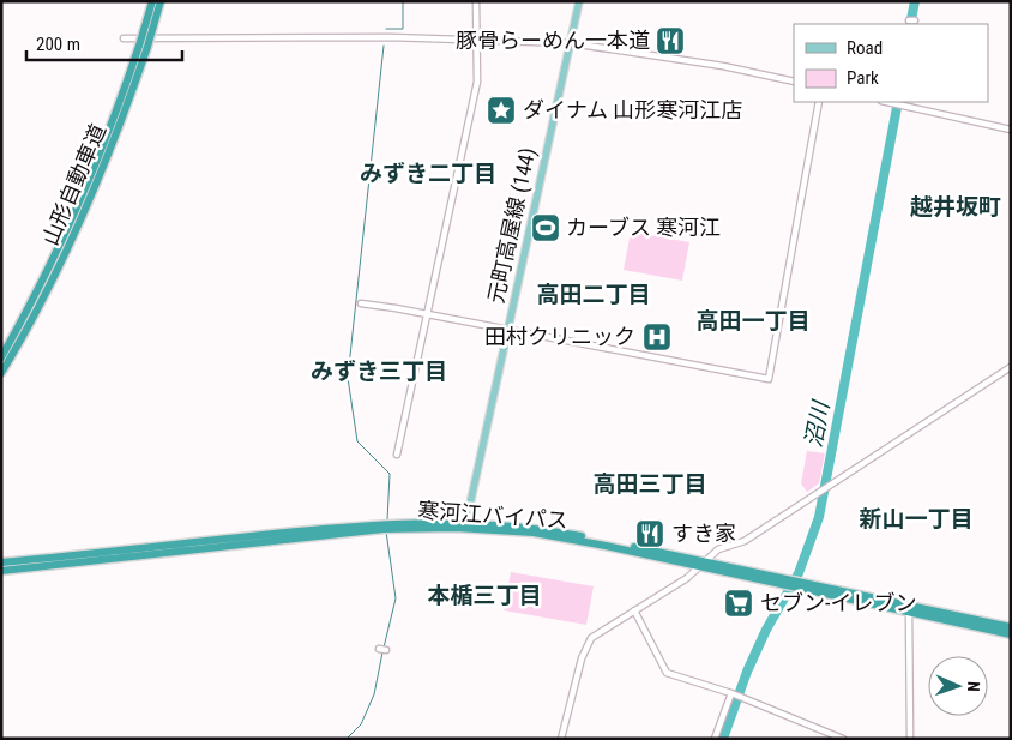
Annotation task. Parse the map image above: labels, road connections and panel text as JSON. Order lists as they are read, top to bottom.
{
  "streets": {
    "highway": ["山形自動車道", "寒河江バイパス"],
    "main road": ["元町高屋線 (144)"]
  },
  "crossings": [
    ["元町高屋線 (144)", "寒河江バイパス"]
  ],
  "districts": [
    "みずき二丁目",
    "越井坂町",
    "高田二丁目",
    "高田一丁目",
    "みずき三丁目",
    "高田三丁目",
    "新山一丁目",
    "本楯三丁目"
  ],
  "water": ["沼川"],
  "places": {
    "restaurant": ["豚骨らーめん一本道", "すき家"],
    "place": ["ダイナム 山形寒河江店"],
    "sports": ["カーブス 寒河江"],
    "hospital": ["田村クリニック"],
    "supermarket": ["セブン-イレブン"]
  },
  "legend": ["Road", "Park"],
  "scale_bar": "200 m",
  "north": "right"
}
